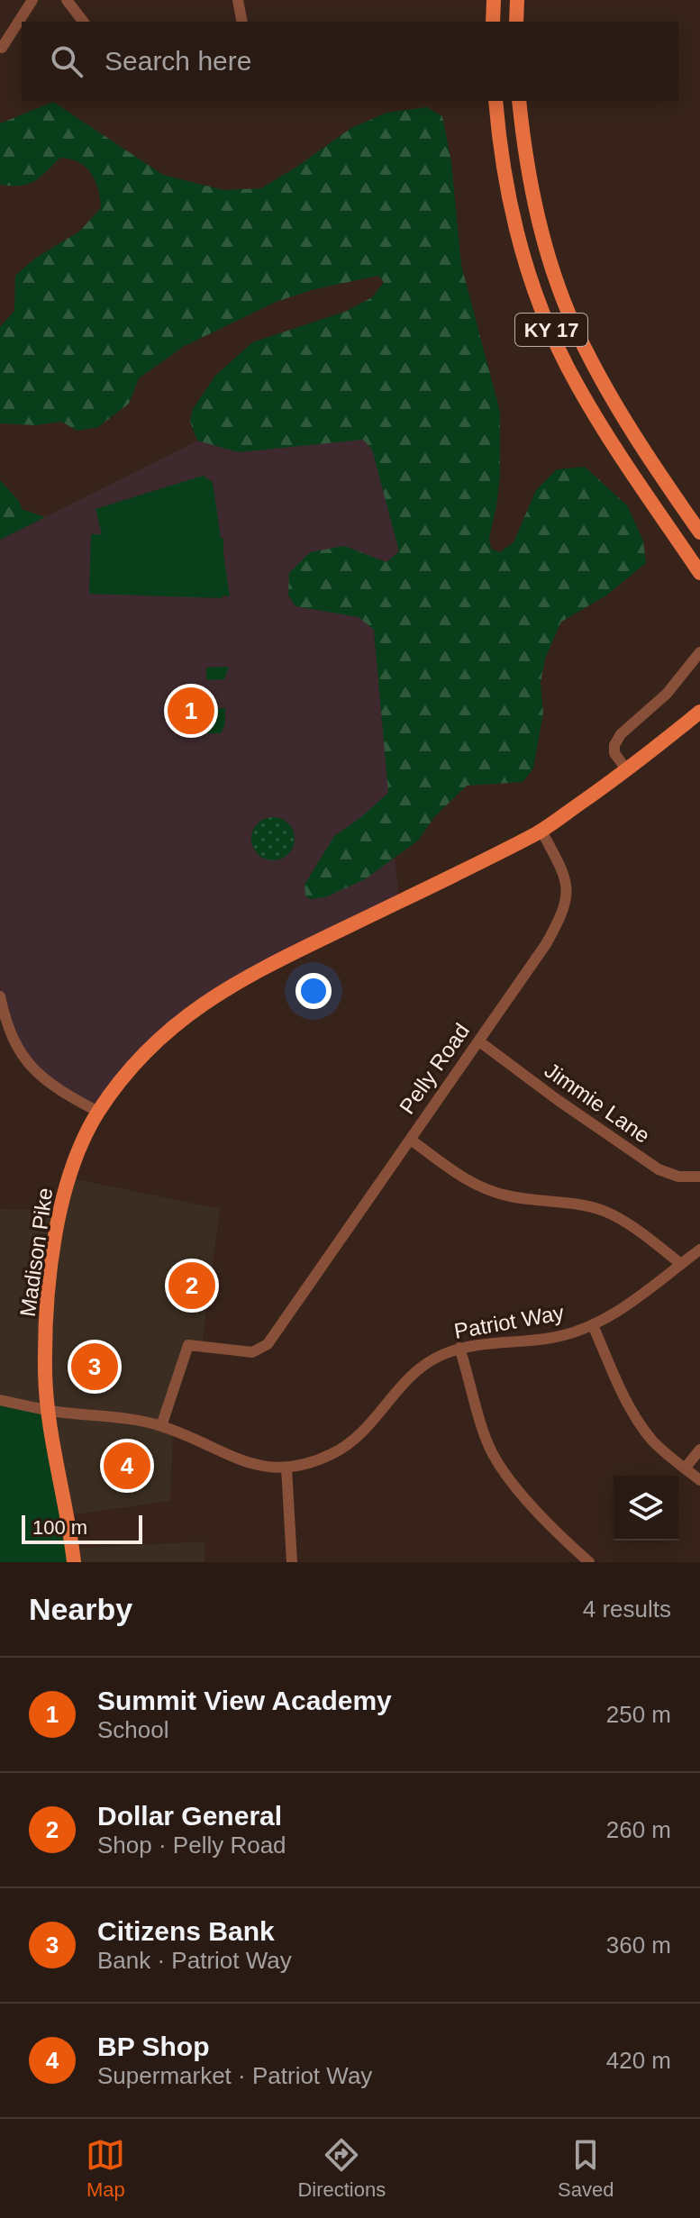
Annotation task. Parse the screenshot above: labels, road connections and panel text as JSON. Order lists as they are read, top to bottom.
{
  "streets": {
    "main road": ["KY 17", "Madison Pike"],
    "street": ["Pelly Road", "Jimmie Lane", "Patriot Way"]
  },
  "crossings": [
    ["Pelly Road", "Jimmie Lane"],
    ["Pelly Road", "Madison Pike"],
    ["Pelly Road", "Patriot Way"],
    ["Madison Pike", "Patriot Way"]
  ],
  "scale_bar": "100 m",
  "page": {
    "search": "Search here",
    "pins": [
      "1",
      "2",
      "3",
      "4"
    ],
    "scale": "100 m",
    "heading": ["Nearby", "4 results"],
    "list": [
      {
        "mark": "1",
        "name": "Summit View Academy",
        "note": "School",
        "value": "250 m"
      },
      {
        "mark": "2",
        "name": "Dollar General",
        "note": "Shop · Pelly Road",
        "value": "260 m"
      },
      {
        "mark": "3",
        "name": "Citizens Bank",
        "note": "Bank · Patriot Way",
        "value": "360 m"
      },
      {
        "mark": "4",
        "name": "BP Shop",
        "note": "Supermarket · Patriot Way",
        "value": "420 m"
      }
    ],
    "nav": ["Map", "Directions", "Saved"]
  }
}
